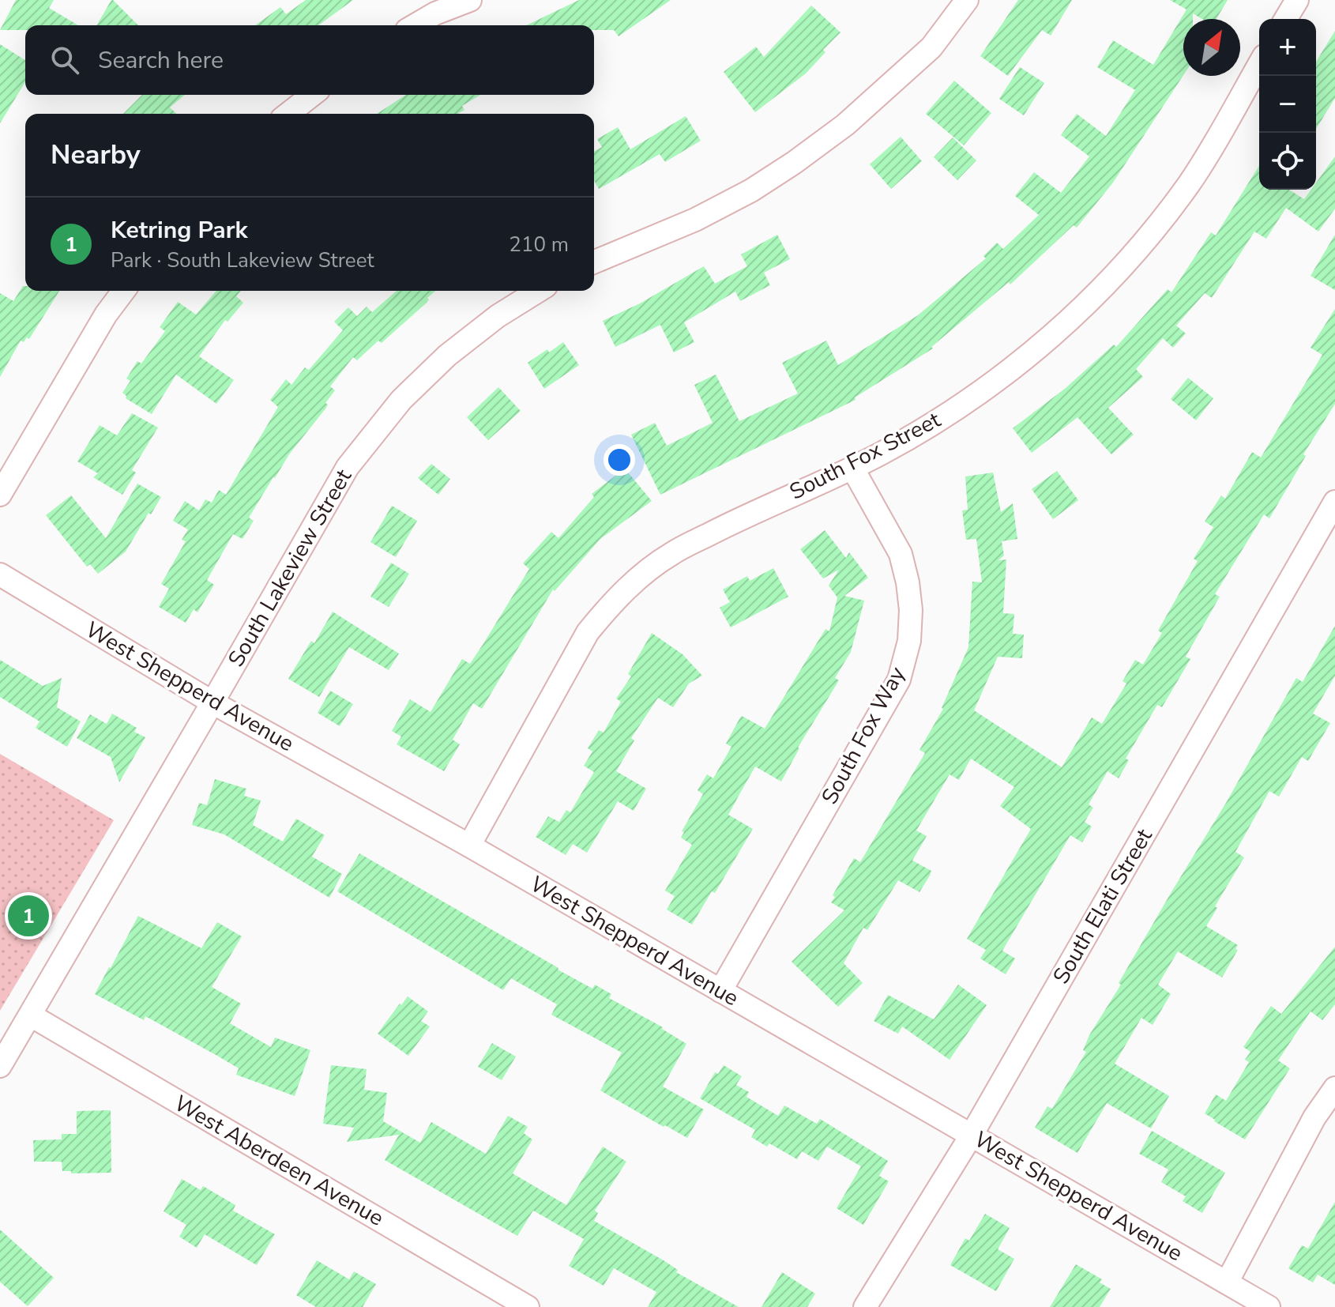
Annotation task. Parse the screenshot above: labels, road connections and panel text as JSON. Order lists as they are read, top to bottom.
{
  "streets": {
    "street": [
      "South Fox Street",
      "South Lakeview Street",
      "West Shepperd Avenue",
      "South Fox Way",
      "South Elati Street",
      "West Aberdeen Avenue"
    ]
  },
  "crossings": [
    ["South Fox Street", "West Shepperd Avenue"],
    ["South Fox Street", "South Fox Way"],
    ["South Lakeview Street", "West Shepperd Avenue"],
    ["South Lakeview Street", "West Aberdeen Avenue"],
    ["West Shepperd Avenue", "South Fox Way"],
    ["West Shepperd Avenue", "South Elati Street"]
  ],
  "north": "top right",
  "page": {
    "map_buttons": ["+", "−"],
    "search": "Search here",
    "heading": "Nearby",
    "list": [
      {
        "mark": "1",
        "name": "Ketring Park",
        "note": "Park · South Lakeview Street",
        "value": "210 m"
      }
    ],
    "pins": "1"
  }
}
